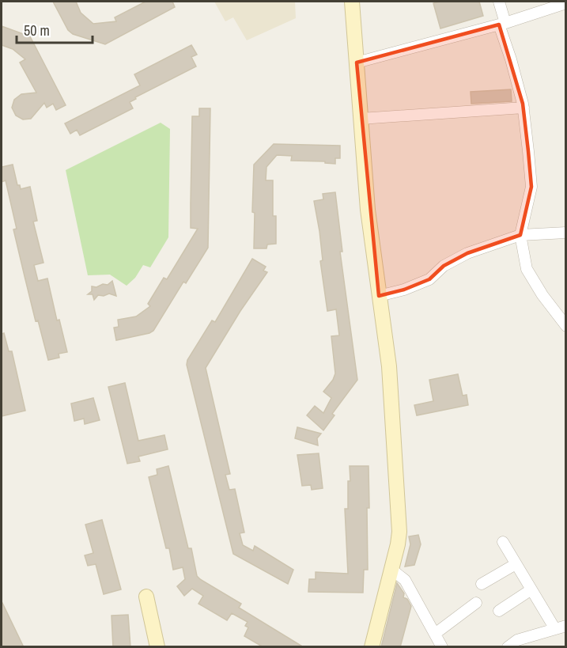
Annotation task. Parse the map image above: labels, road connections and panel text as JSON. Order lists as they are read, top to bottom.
{
  "scale_bar": "50 m"
}
